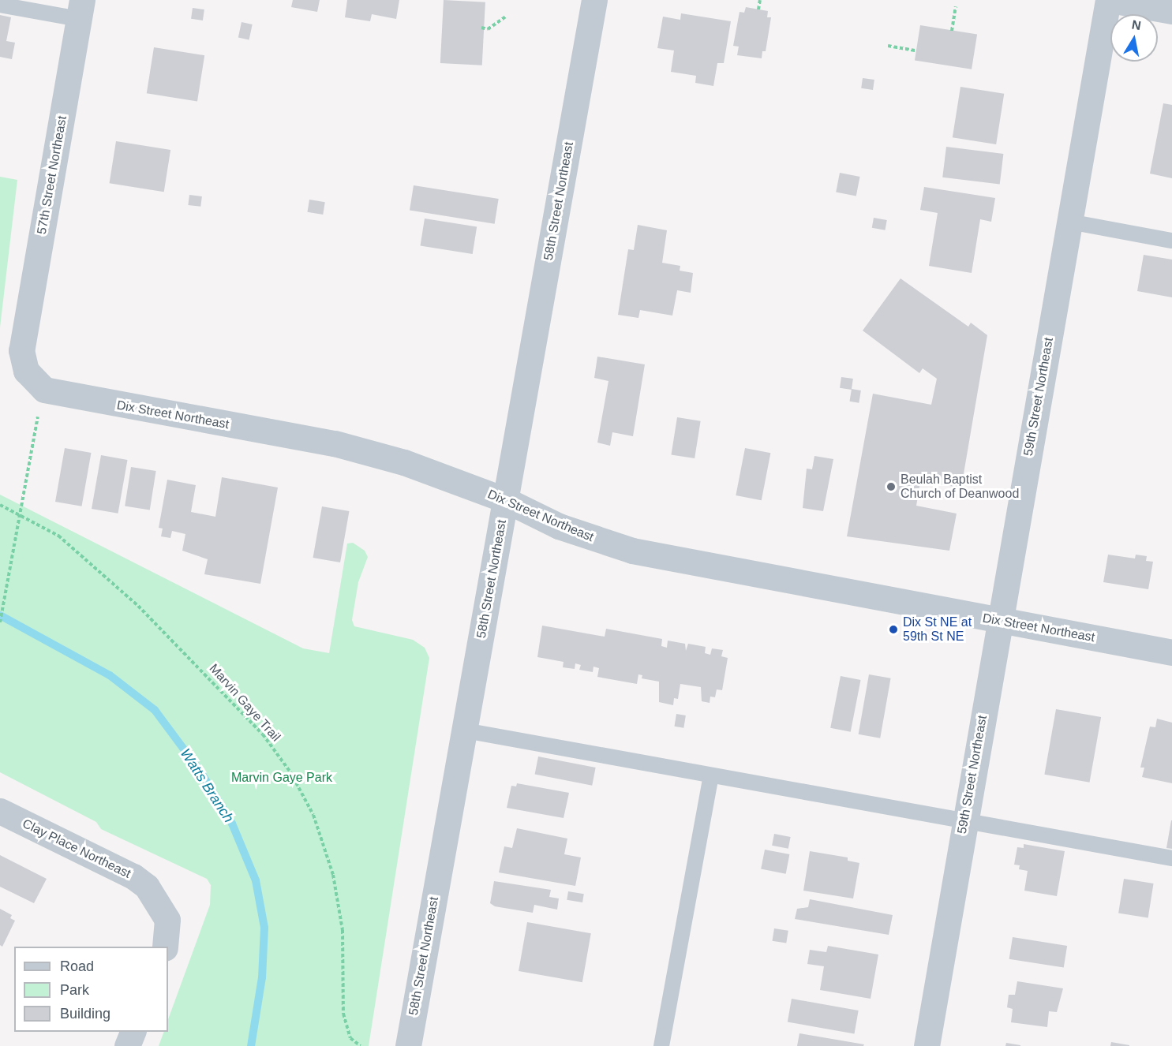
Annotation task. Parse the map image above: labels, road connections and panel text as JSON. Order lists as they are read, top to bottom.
{
  "streets": {
    "street": [
      "57th Street Northeast",
      "58th Street Northeast",
      "59th Street Northeast",
      "Dix Street Northeast",
      "Clay Place Northeast"
    ],
    "path": ["Marvin Gaye Trail"]
  },
  "crossings": [
    ["57th Street Northeast", "Dix Street Northeast"],
    ["58th Street Northeast", "Dix Street Northeast"],
    ["59th Street Northeast", "Dix Street Northeast"]
  ],
  "water": ["Watts Branch"],
  "parks": ["Marvin Gaye Park"],
  "places": ["Beulah Baptist Church of Deanwood", "Dix St NE at 59th St NE"],
  "legend": ["Road", "Park", "Building"],
  "north": "top"
}
